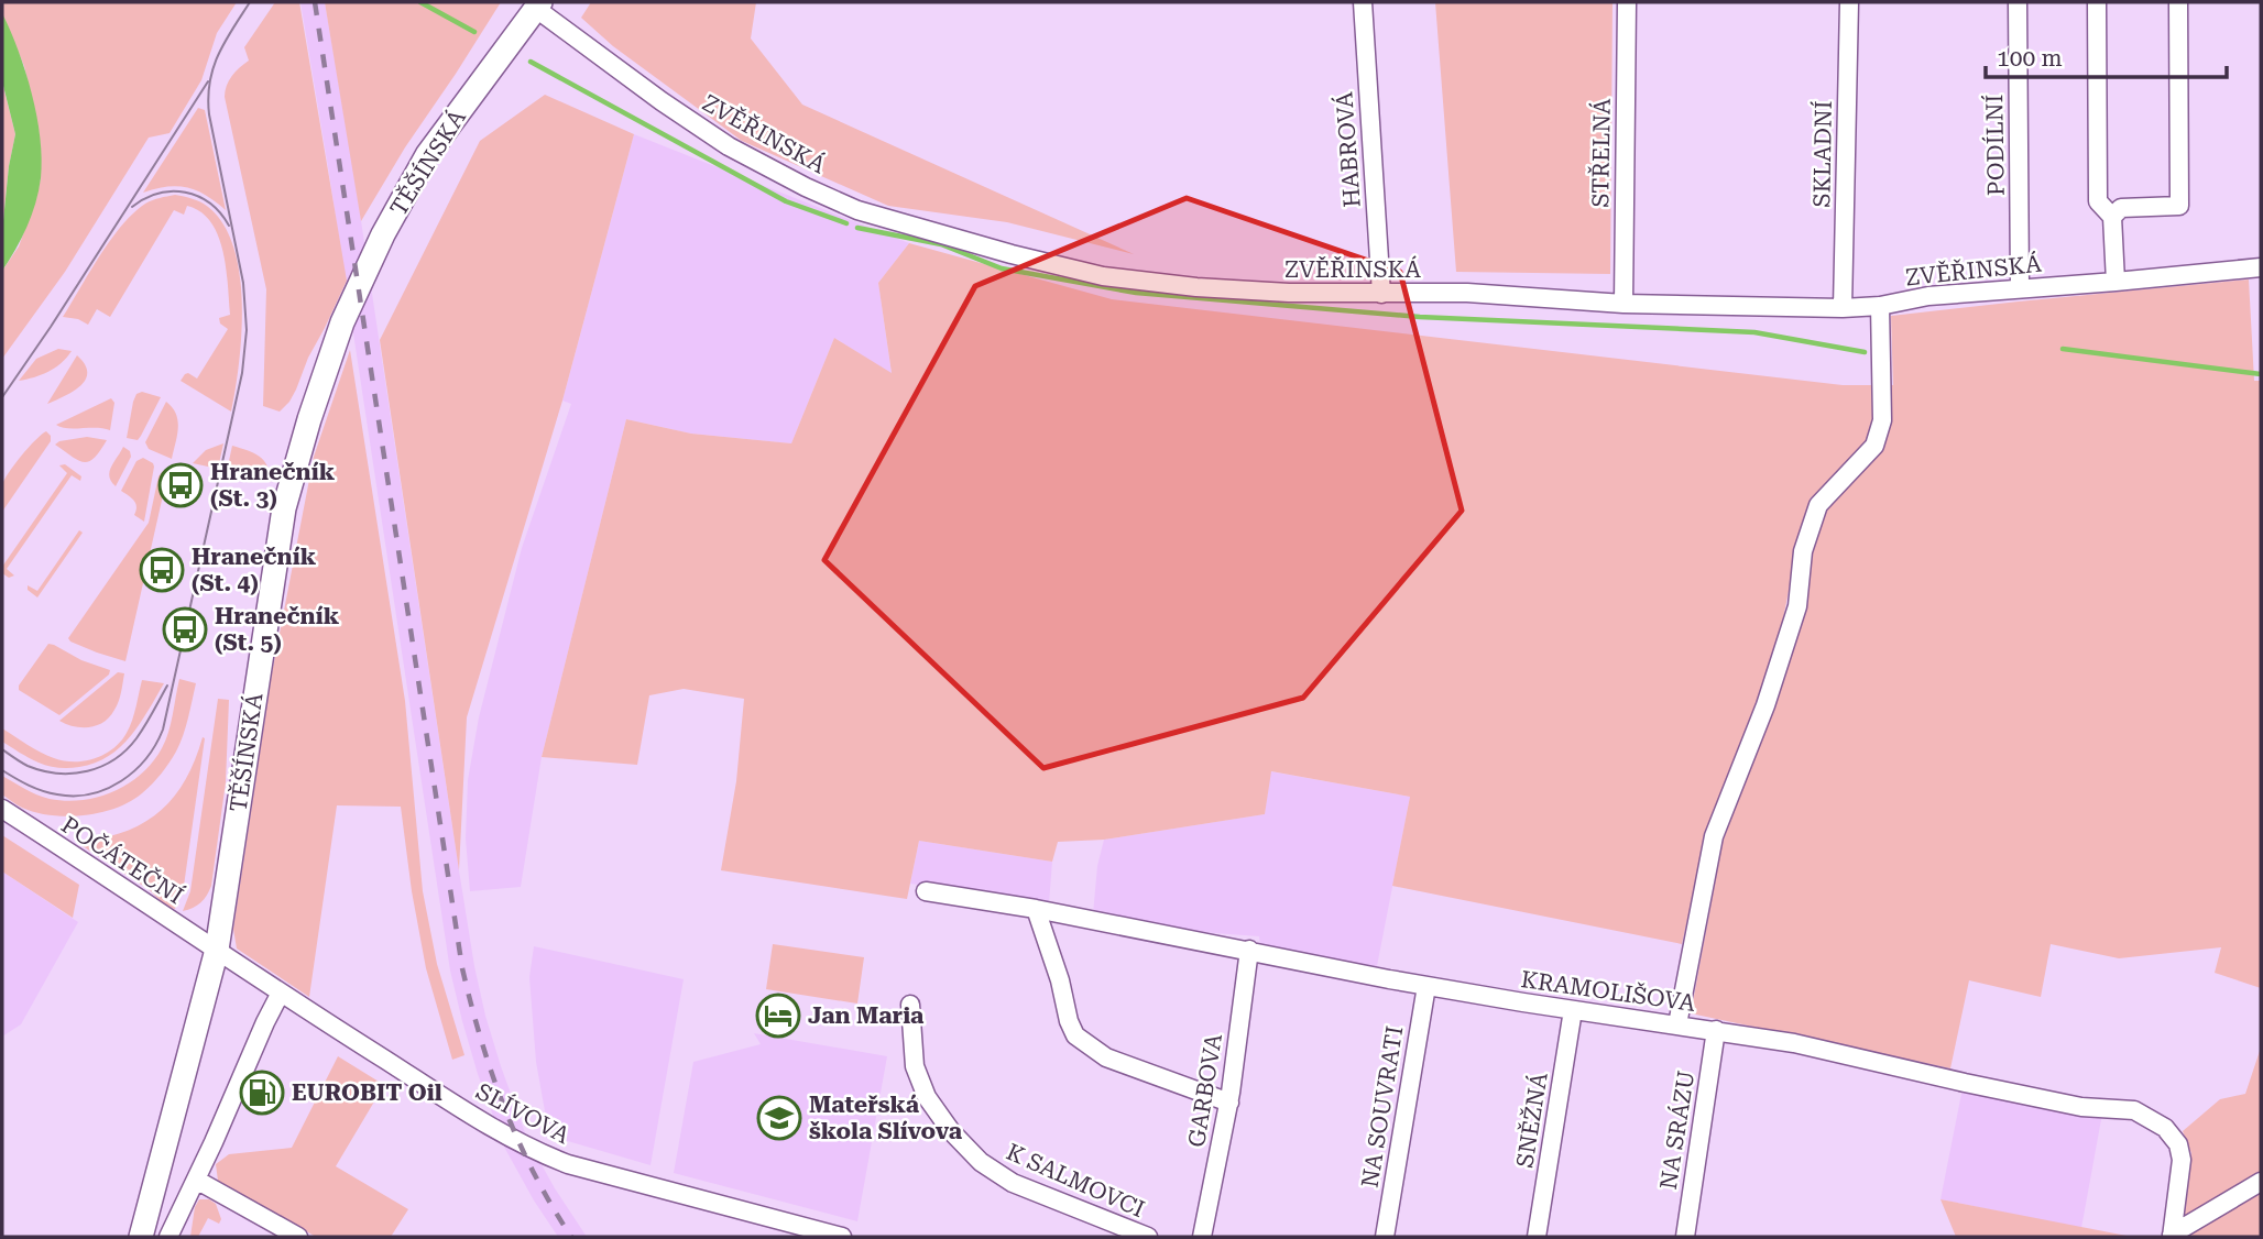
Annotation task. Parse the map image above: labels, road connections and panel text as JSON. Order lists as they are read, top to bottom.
{
  "streets": {
    "main road": ["TĚŠÍNSKÁ"],
    "street": [
      "ZVĚŘINSKÁ",
      "PODÍLNÍ",
      "HABROVÁ",
      "STŘELNÁ",
      "SKLADNÍ",
      "POČÁTEČNÍ",
      "KRAMOLIŠOVA",
      "GARBOVA",
      "NA SOUVRATI",
      "SLÍVOVA",
      "SNĚŽNÁ",
      "NA SRÁZU",
      "K SALMOVCI"
    ]
  },
  "crossings": [
    ["ZVĚŘINSKÁ", "PODÍLNÍ"],
    ["ZVĚŘINSKÁ", "HABROVÁ"],
    ["ZVĚŘINSKÁ", "STŘELNÁ"],
    ["ZVĚŘINSKÁ", "SKLADNÍ"],
    ["ZVĚŘINSKÁ", "TĚŠÍNSKÁ"],
    ["TĚŠÍNSKÁ", "POČÁTEČNÍ"],
    ["TĚŠÍNSKÁ", "SLÍVOVA"],
    ["POČÁTEČNÍ", "SLÍVOVA"],
    ["KRAMOLIŠOVA", "GARBOVA"],
    ["KRAMOLIŠOVA", "NA SOUVRATI"],
    ["KRAMOLIŠOVA", "SNĚŽNÁ"],
    ["KRAMOLIŠOVA", "NA SRÁZU"]
  ],
  "places": {
    "bus stop": ["Hranečník (St. 3)", "Hranečník (St. 4)", "Hranečník (St. 5)"],
    "hotel": ["Jan Maria"],
    "fuel station": ["EUROBIT Oil"],
    "school or university": ["Mateřská škola Slívova"]
  },
  "scale_bar": "100 m"
}
